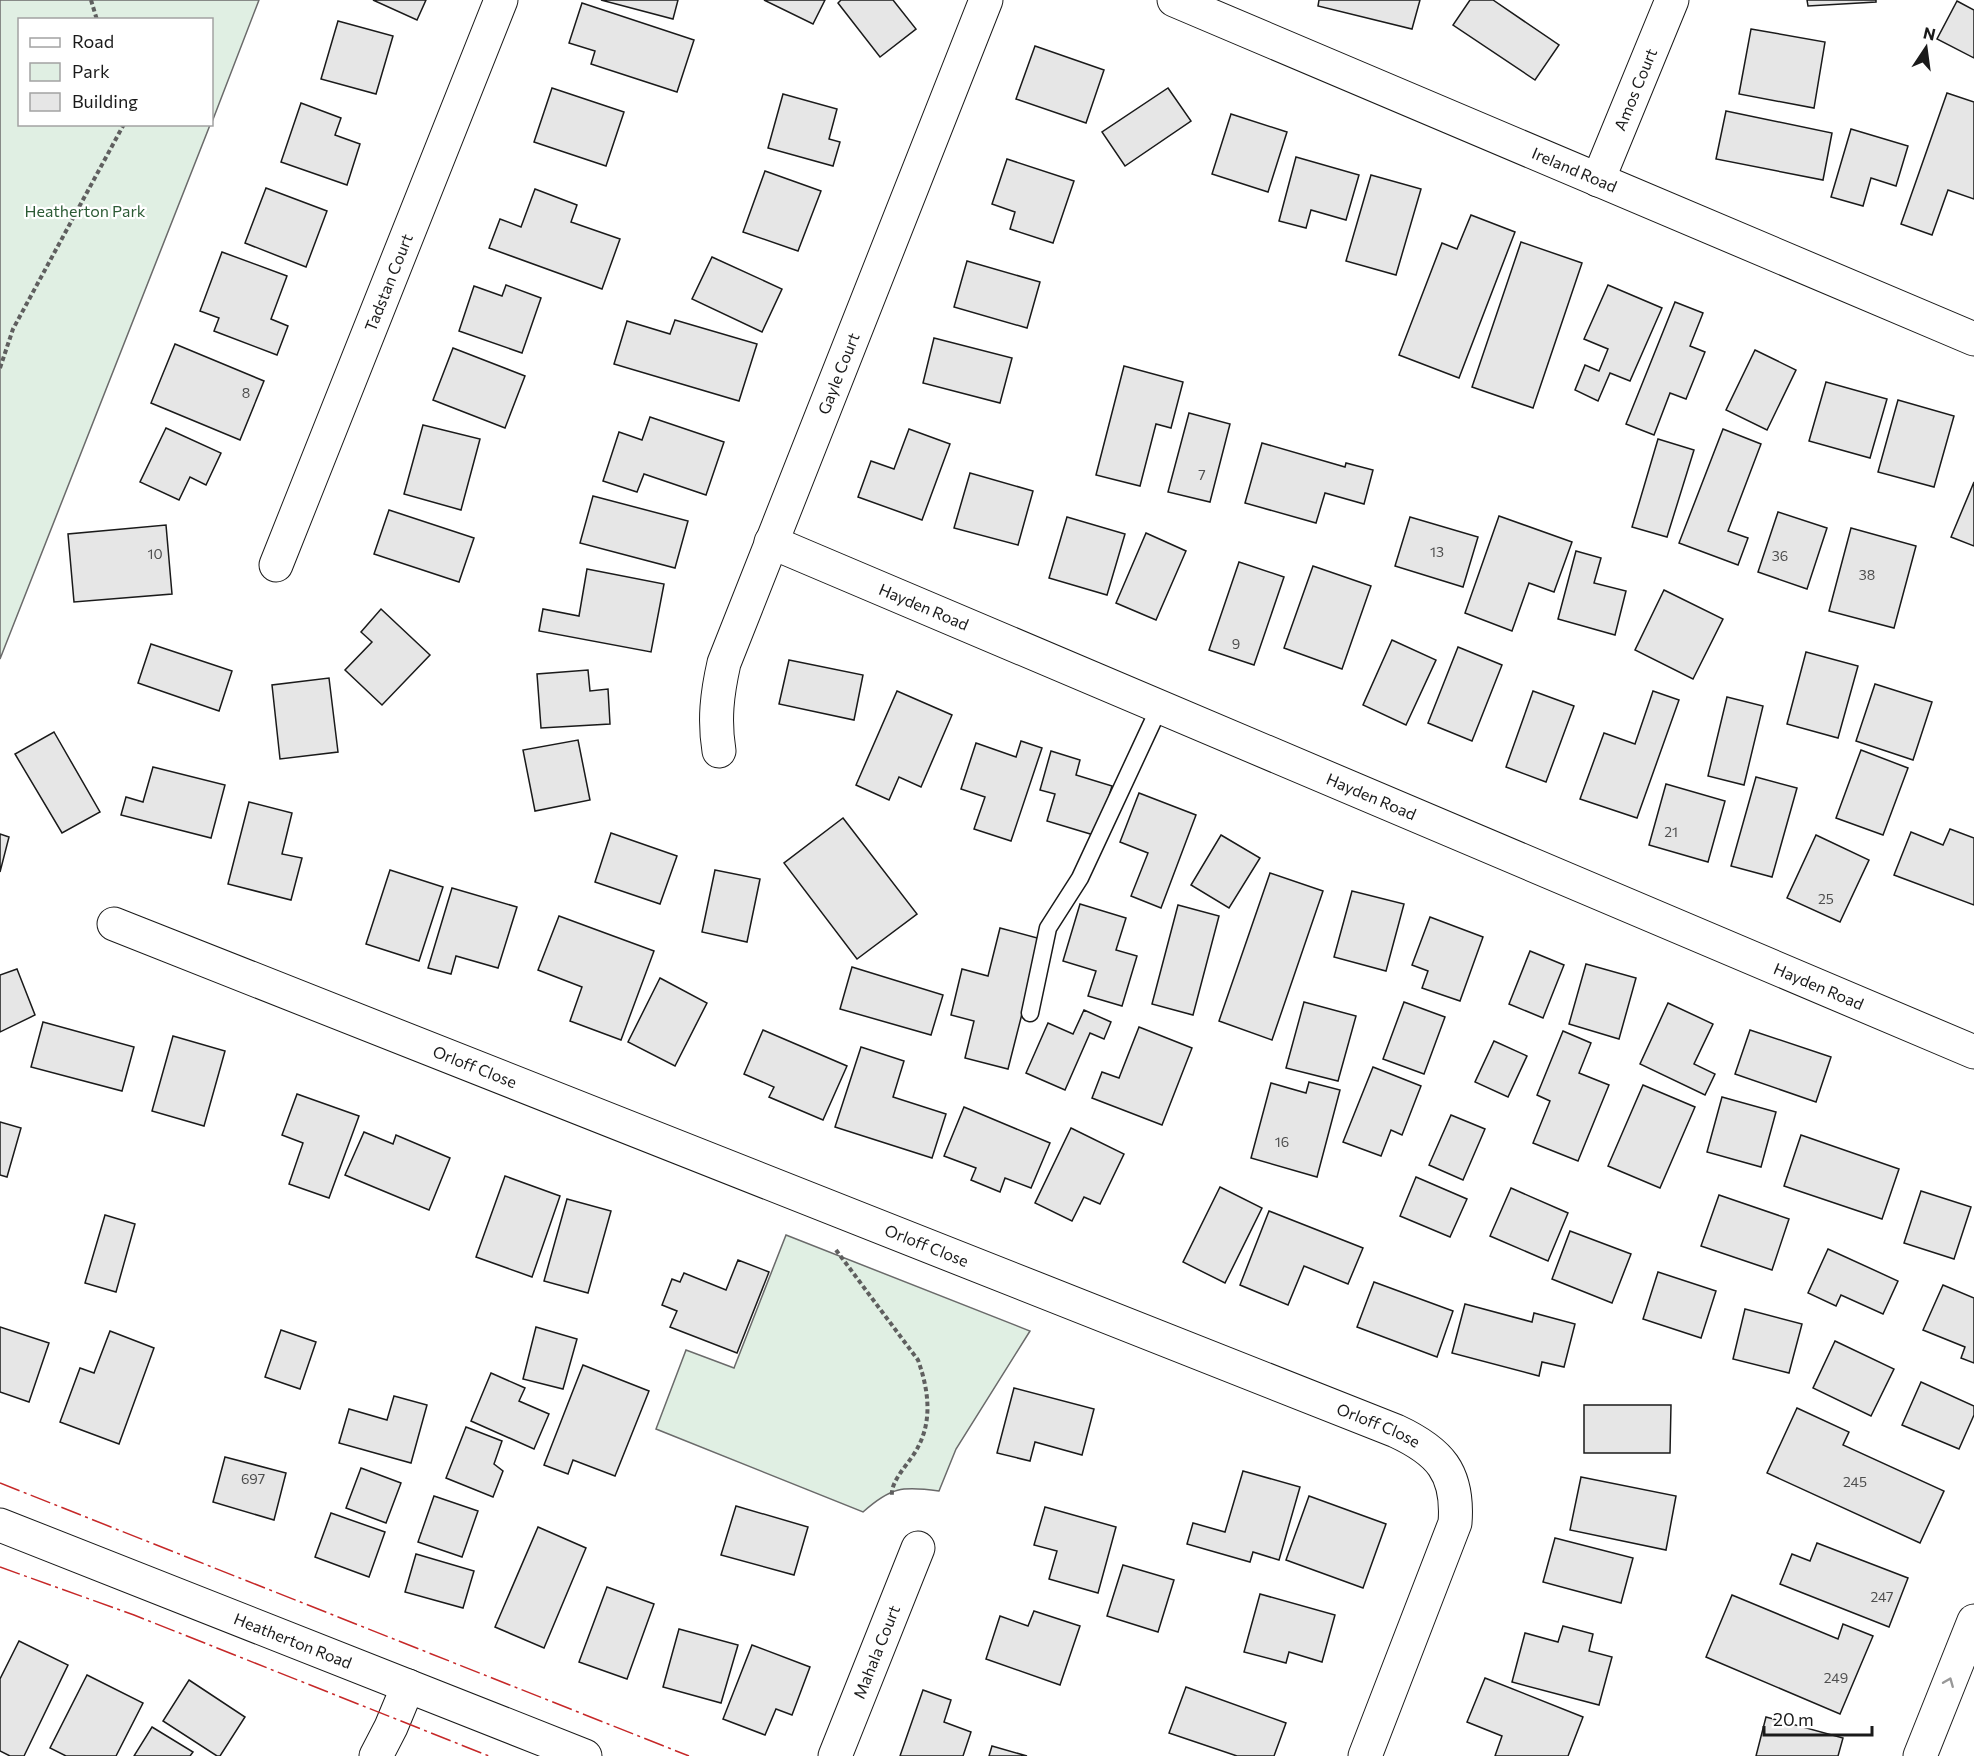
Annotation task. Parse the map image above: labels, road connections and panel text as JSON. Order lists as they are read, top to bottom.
{
  "streets": {
    "street": [
      "Amos Court",
      "Ireland Road",
      "Tadstan Court",
      "Gayle Court",
      "Hayden Road",
      "Orloff Close",
      "Heatherton Road",
      "Mahala Court"
    ]
  },
  "crossings": [
    ["Amos Court", "Ireland Road"],
    ["Gayle Court", "Hayden Road"]
  ],
  "parks": ["Heatherton Park"],
  "house_numbers": [
    "8",
    "7",
    "13",
    "10",
    "36",
    "38",
    "9",
    "21",
    "25",
    "16",
    "697",
    "245",
    "247",
    "249"
  ],
  "legend": ["Road", "Park", "Building"],
  "scale_bar": "20 m",
  "north": "top"
}
